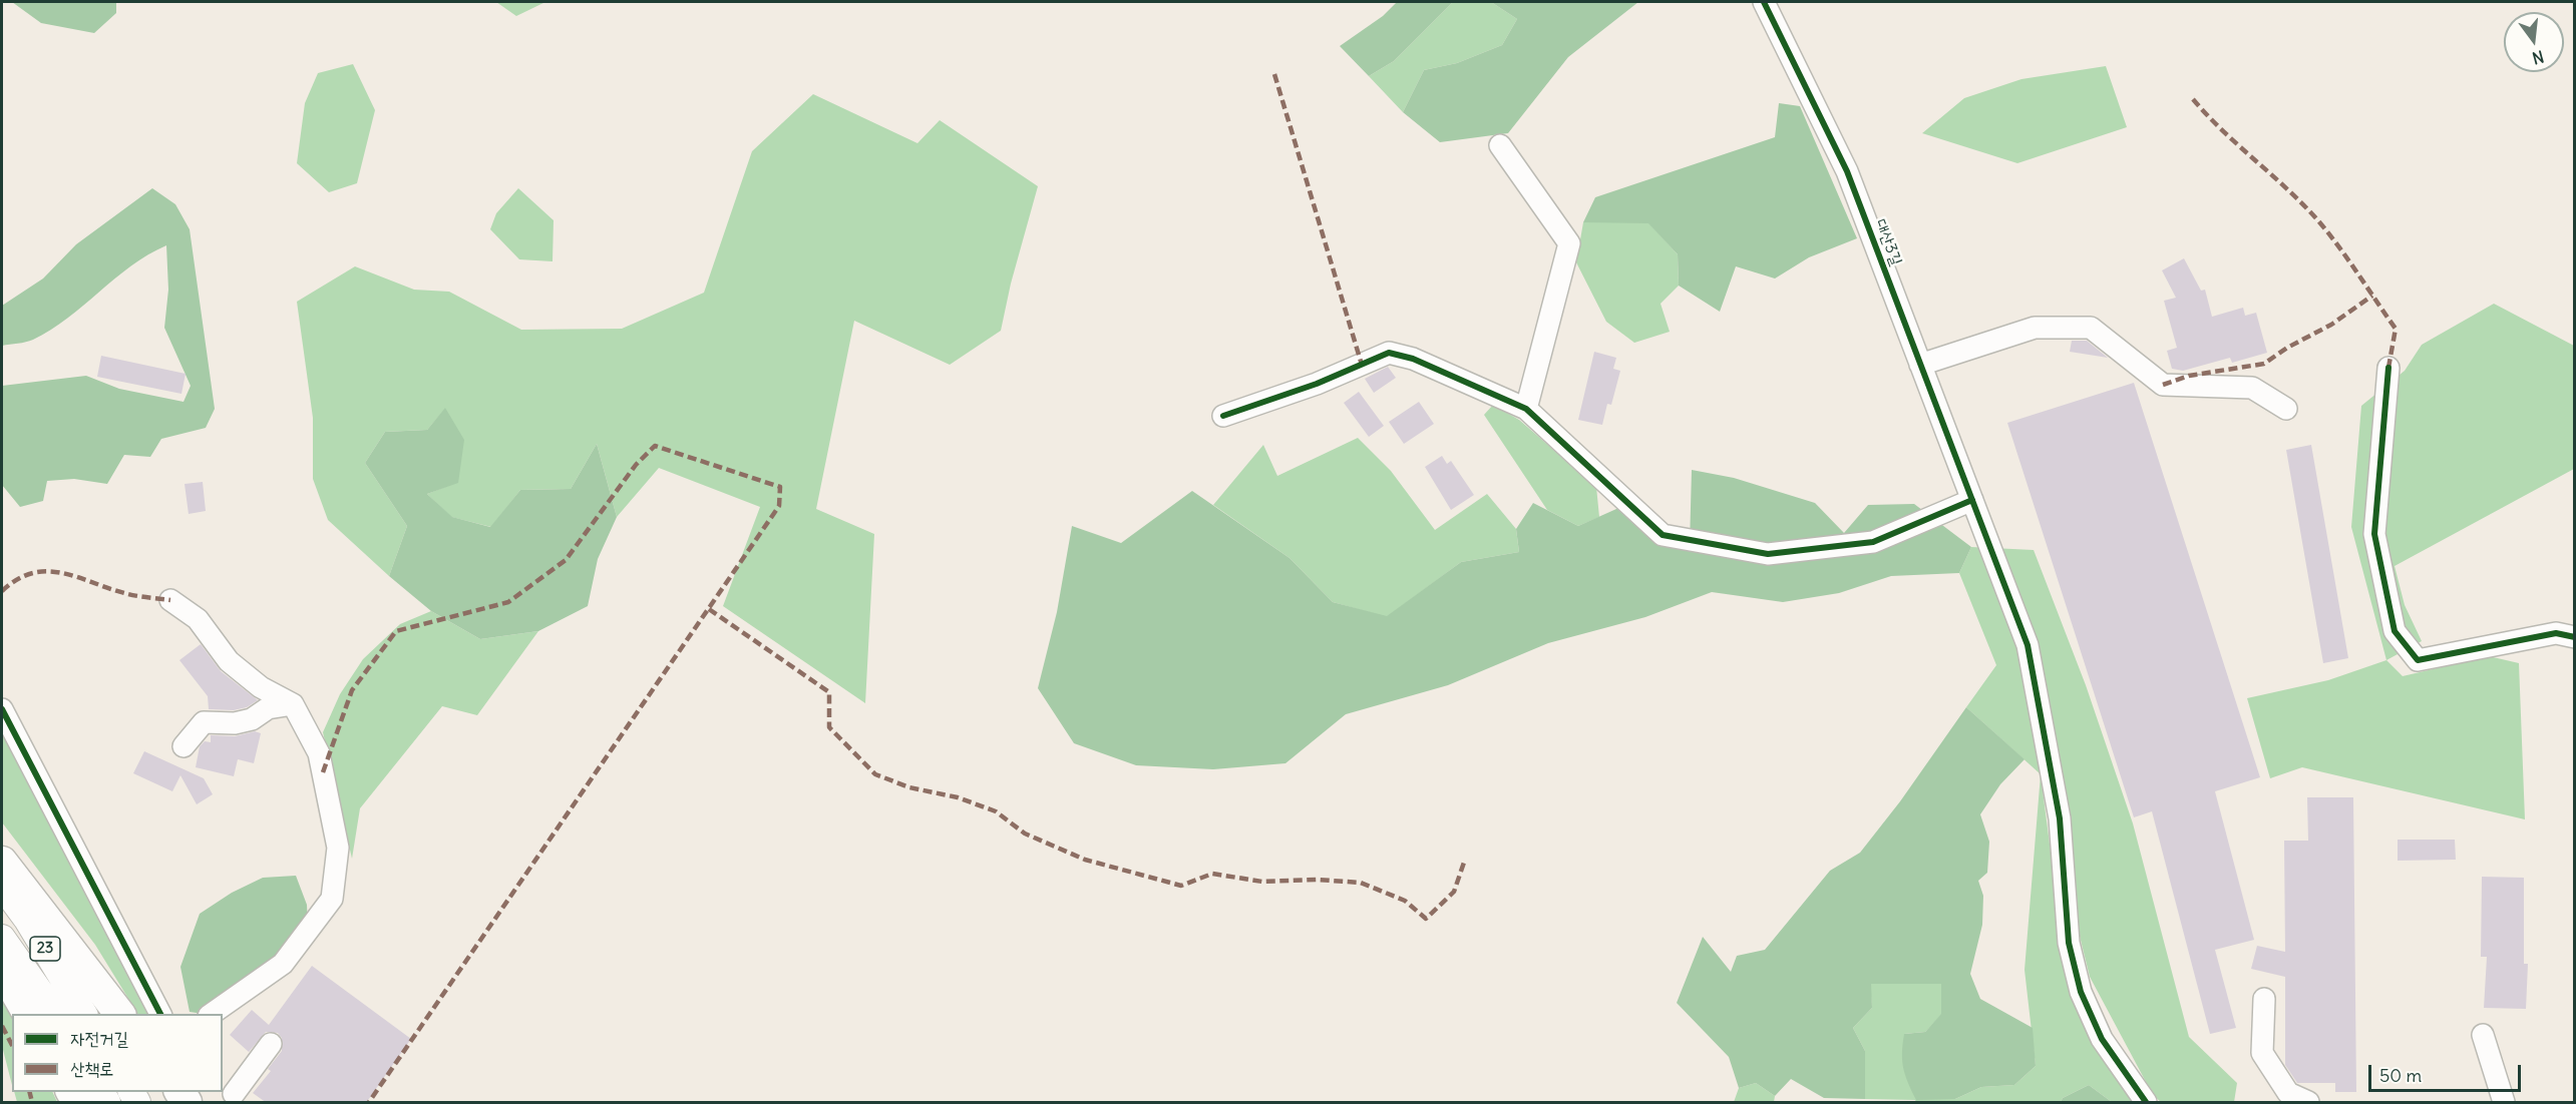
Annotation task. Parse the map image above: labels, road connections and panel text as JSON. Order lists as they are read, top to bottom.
{
  "streets": {
    "main road": ["23"],
    "street": ["대산3길"]
  },
  "legend": ["자전거길", "산책로"],
  "scale_bar": "50 m",
  "north": "bottom"
}
